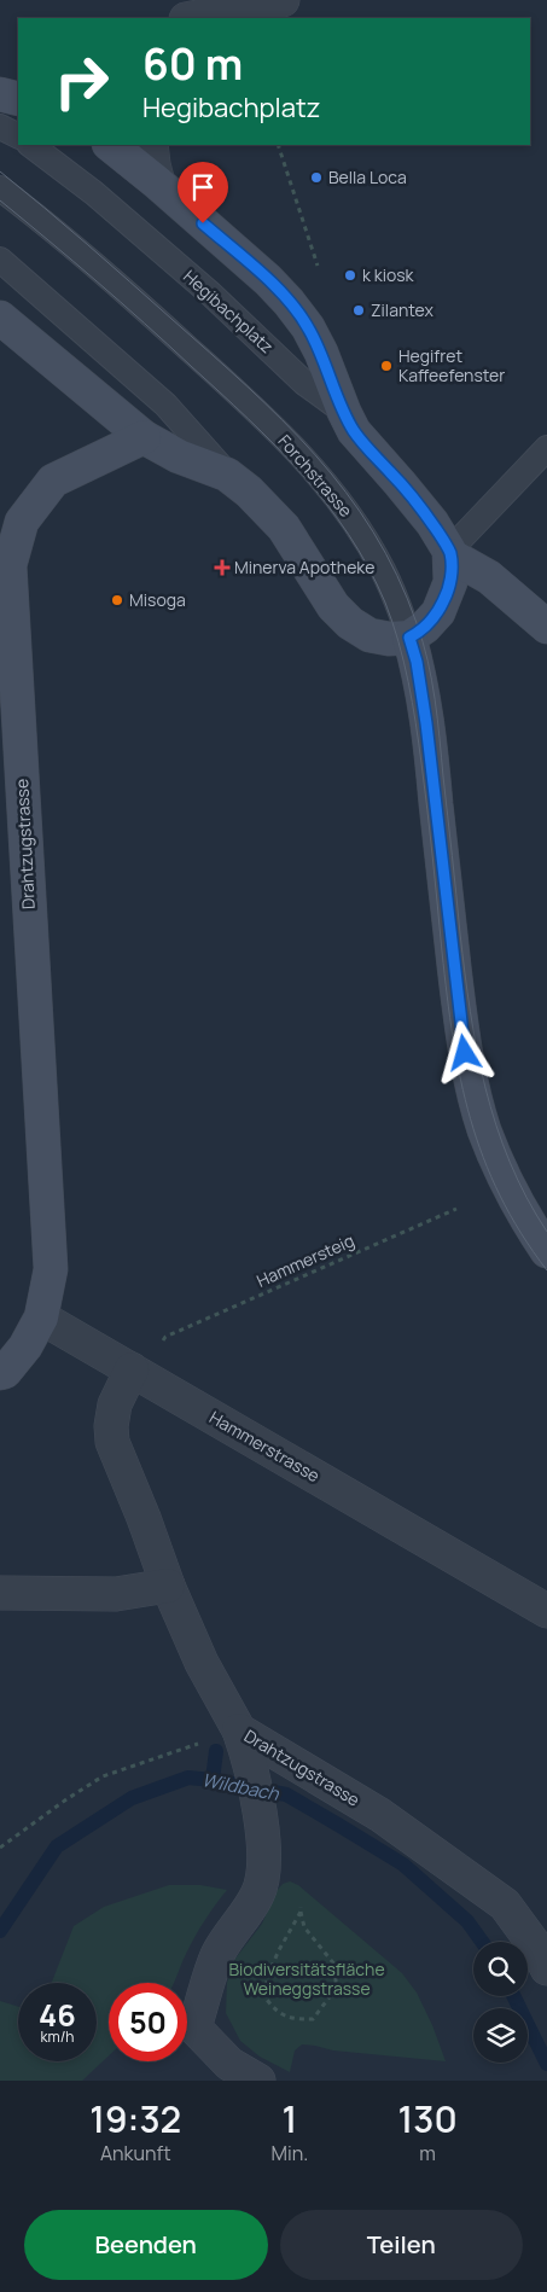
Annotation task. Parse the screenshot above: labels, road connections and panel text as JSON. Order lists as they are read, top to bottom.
{
  "streets": {
    "main road": ["Hegibachplatz", "Forchstrasse", "Drahtzugstrasse"],
    "street": ["Hammerstrasse"],
    "path": ["Hammersteig"]
  },
  "crossings": [
    ["Drahtzugstrasse", "Hammerstrasse"]
  ],
  "water": ["Wildbach"],
  "parks": ["Biodiversitätsfläche Weineggstrasse"],
  "places": {
    "other": [
      "Bella Loca",
      "k kiosk",
      "Zilantex",
      "Hegifret Kaffeefenster",
      "Misoga"
    ],
    "health": ["Minerva Apotheke"]
  },
  "page": {
    "turn": ["60 m", "Hegibachplatz"],
    "speed": "46 km/h",
    "limit": "50",
    "eta": [
      "19:32",
      "Ankunft",
      "1",
      "Min.",
      "130",
      "m"
    ],
    "buttons": ["Beenden", "Teilen"]
  }
}
